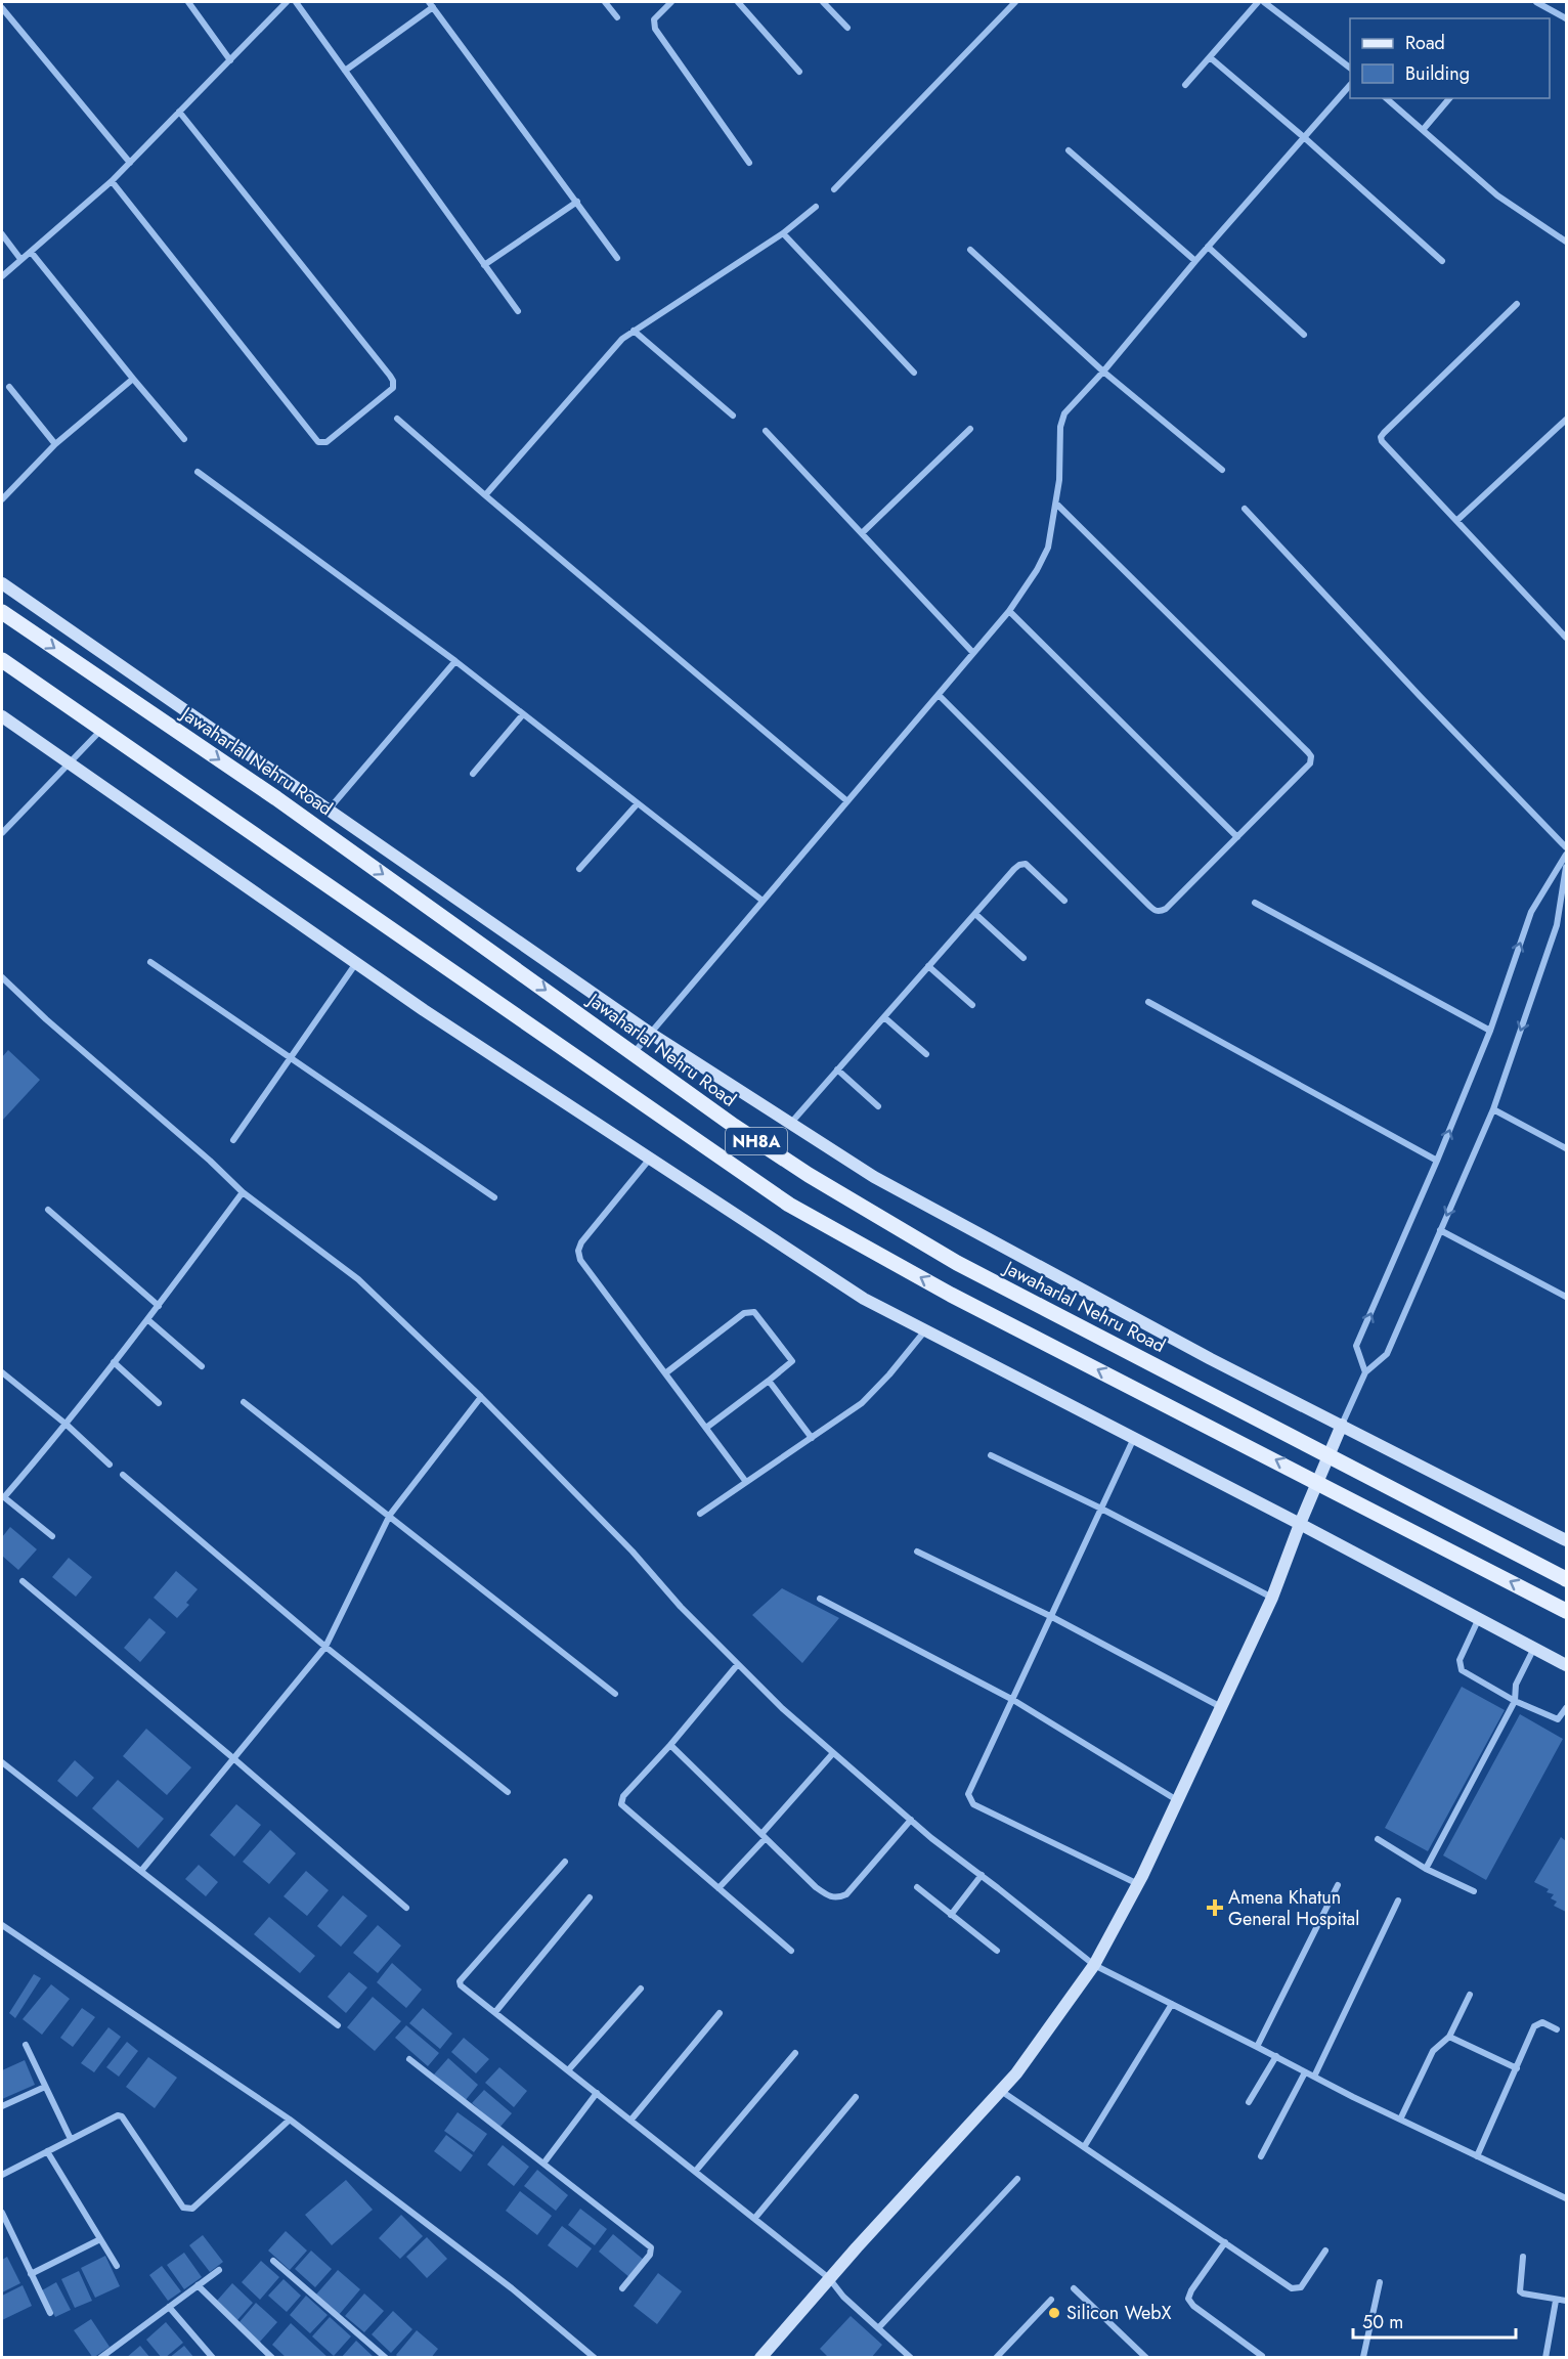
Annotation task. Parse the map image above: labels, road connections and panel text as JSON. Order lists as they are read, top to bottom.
{
  "streets": {
    "main road": ["Jawaharlal Nehru Road", "NH8A"]
  },
  "places": {
    "health": ["Amena Khatun General Hospital"],
    "other": ["Silicon WebX"]
  },
  "legend": ["Road", "Building"],
  "scale_bar": "50 m"
}
